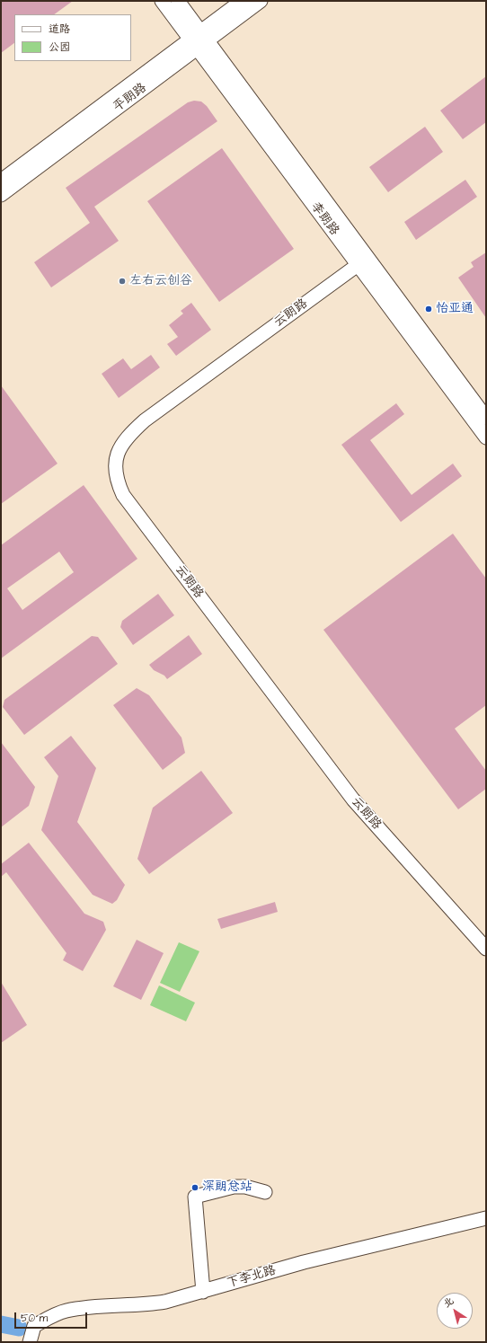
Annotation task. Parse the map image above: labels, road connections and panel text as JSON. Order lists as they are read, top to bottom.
{
  "streets": {
    "street": [
      "平朗路",
      "李朗路",
      "云朗路",
      "下李北路"
    ]
  },
  "crossings": [
    ["平朗路", "李朗路"],
    ["李朗路", "云朗路"]
  ],
  "places": ["左右云创谷", "怡亚通", "深朗总站"],
  "legend": ["道路", "公园"],
  "scale_bar": "50 m",
  "north": "top left"
}
